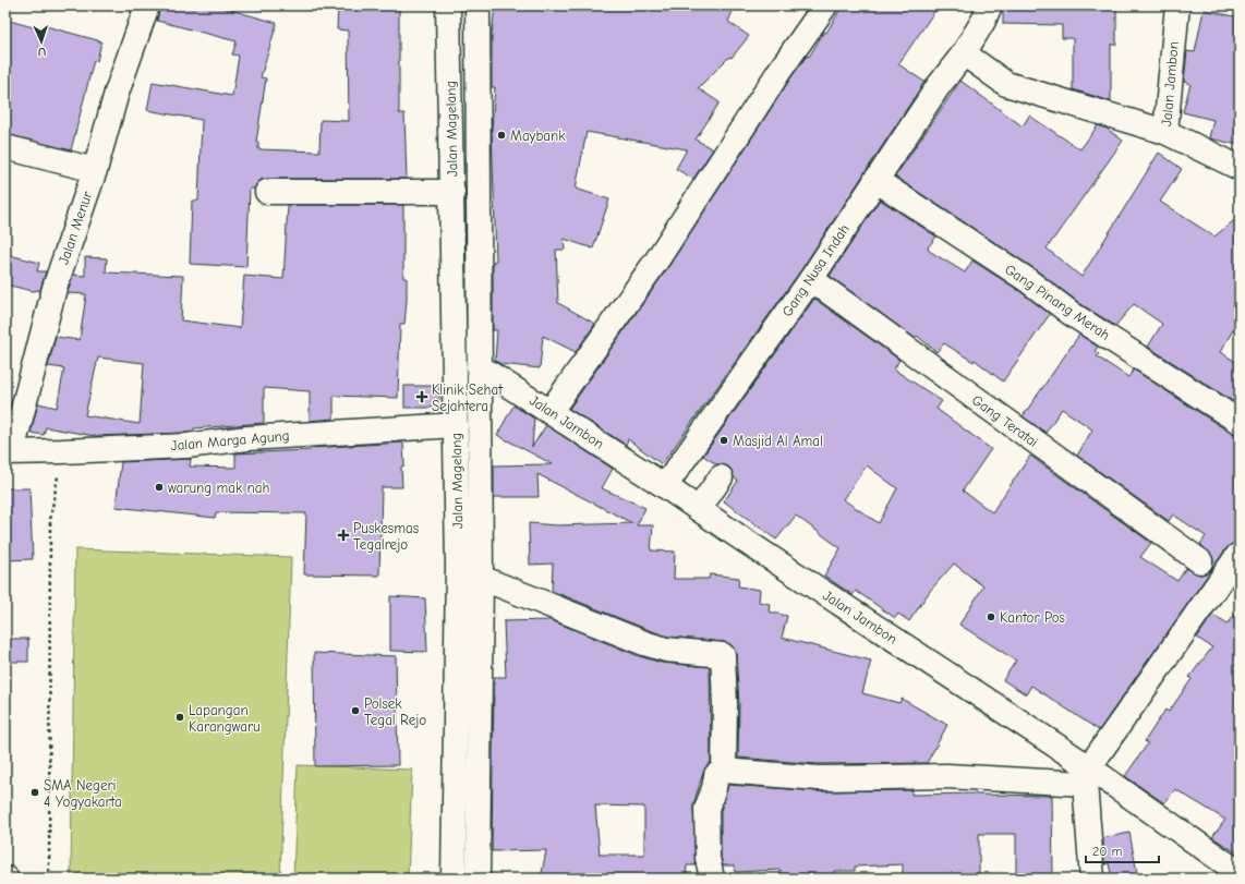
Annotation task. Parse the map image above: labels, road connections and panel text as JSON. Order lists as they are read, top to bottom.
{
  "streets": {
    "street": [
      "Jalan Jambon",
      "Jalan Magelang",
      "Jalan Menur",
      "Gang Nusa Indah",
      "Gang Pinang Merah",
      "Gang Teratai",
      "Jalan Marga Agung"
    ]
  },
  "crossings": [
    ["Jalan Jambon", "Jalan Magelang"],
    ["Jalan Jambon", "Gang Nusa Indah"],
    ["Jalan Magelang", "Jalan Marga Agung"],
    ["Jalan Menur", "Jalan Marga Agung"],
    ["Gang Nusa Indah", "Gang Pinang Merah"],
    ["Gang Nusa Indah", "Gang Teratai"]
  ],
  "places": {
    "other": [
      "Maybank",
      "Masjid Al Amal",
      "warung mak nah",
      "Kantor Pos",
      "Polsek Tegal Rejo",
      "Lapangan Karangwaru",
      "SMA Negeri 4 Yogyakarta"
    ],
    "health": ["Klinik Sehat Sejahtera", "Puskesmas Tegalrejo"]
  },
  "scale_bar": "20 m",
  "north": "bottom"
}
